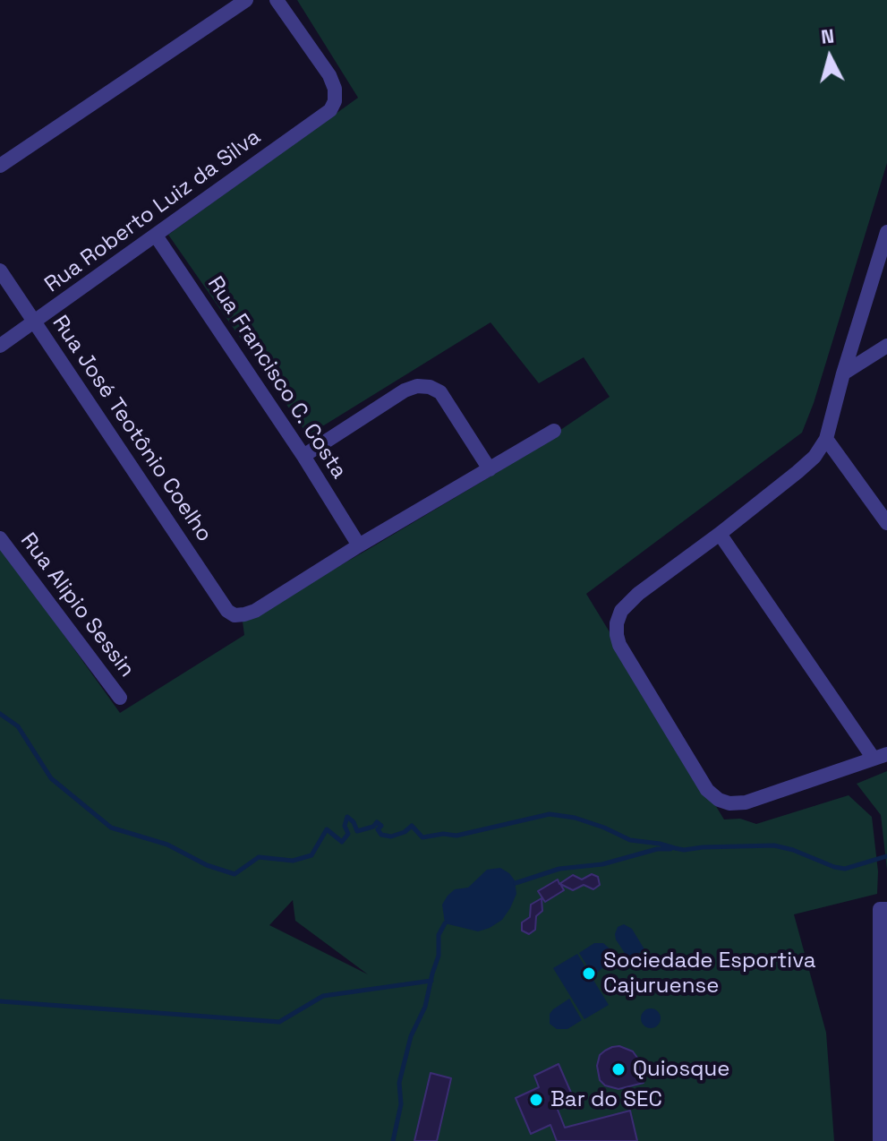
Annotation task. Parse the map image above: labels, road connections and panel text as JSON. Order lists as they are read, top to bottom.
{
  "streets": {
    "street": [
      "Rua Roberto Luiz da Silva",
      "Rua Francisco C. Costa",
      "Rua José Teotônio Coelho",
      "Rua Alipio Sessin"
    ]
  },
  "crossings": [
    ["Rua Roberto Luiz da Silva", "Rua Francisco C. Costa"],
    ["Rua Roberto Luiz da Silva", "Rua José Teotônio Coelho"],
    ["Rua Francisco C. Costa", "Rua José Teotônio Coelho"]
  ],
  "places": ["Sociedade Esportiva Cajuruense", "Quiosque", "Bar do SEC"],
  "north": "top"
}
